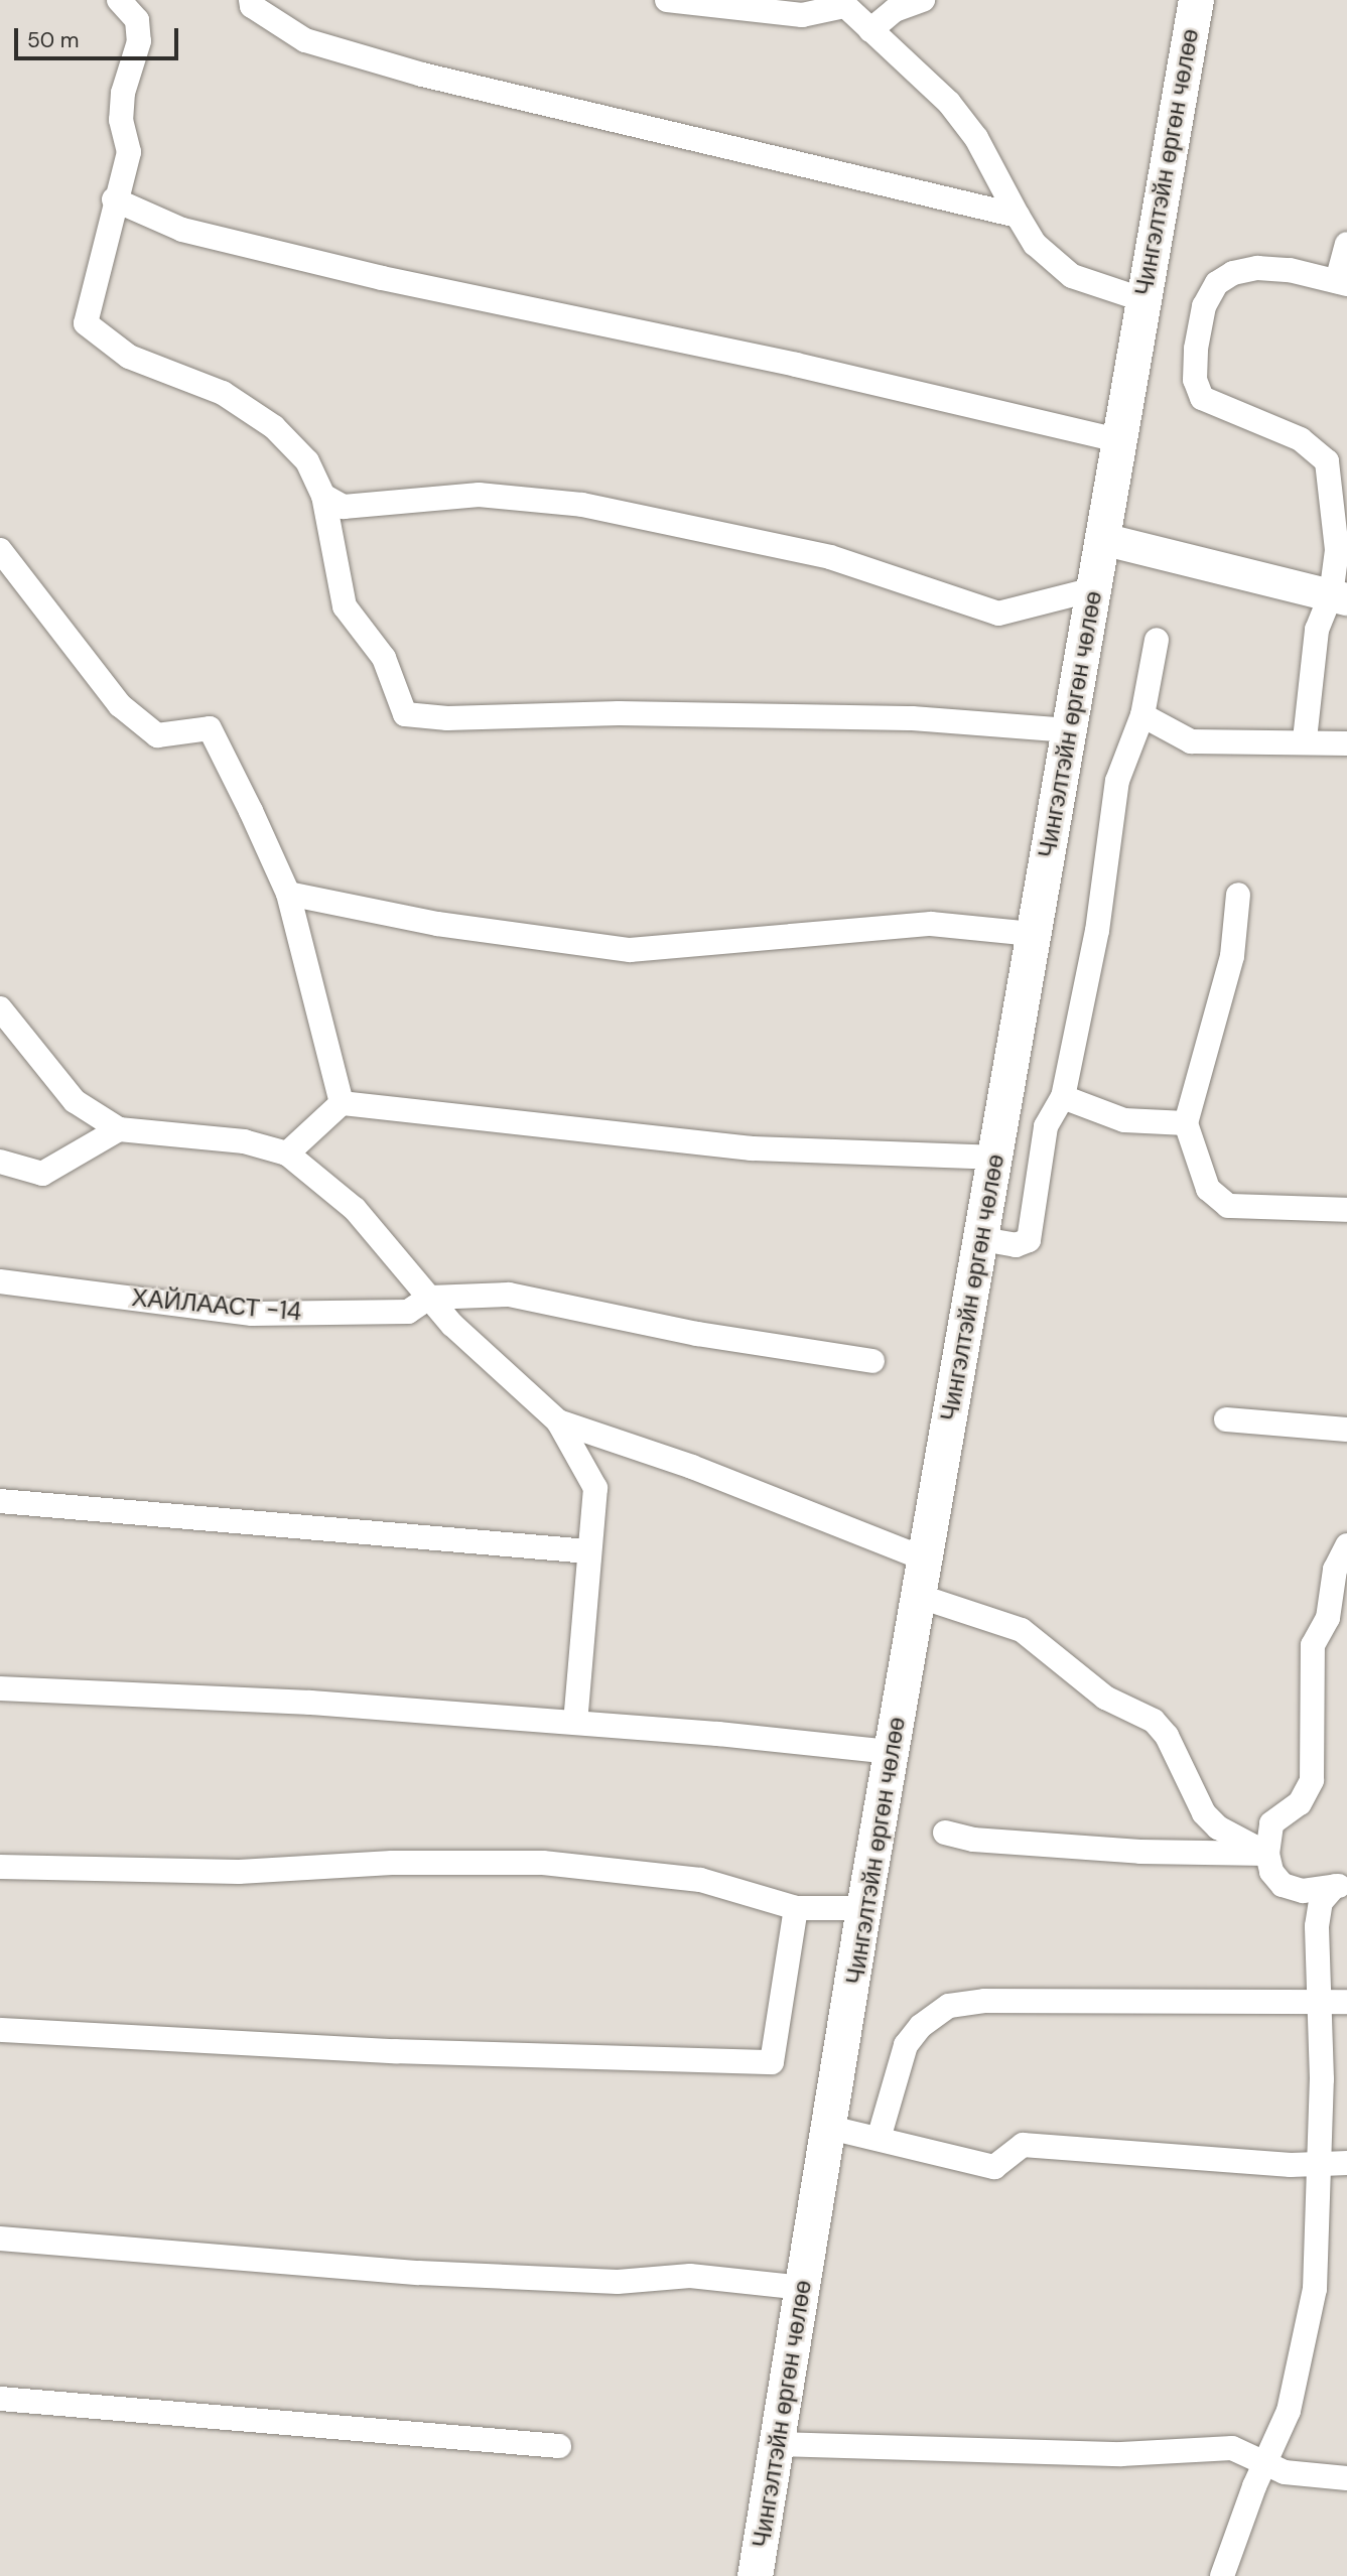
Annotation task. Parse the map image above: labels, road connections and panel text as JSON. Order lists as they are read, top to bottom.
{
  "streets": {
    "main road": ["Чингэлтэйн өргөн чөлөө"],
    "street": ["ХАЙЛААСТ -14"]
  },
  "scale_bar": "50 m"
}
